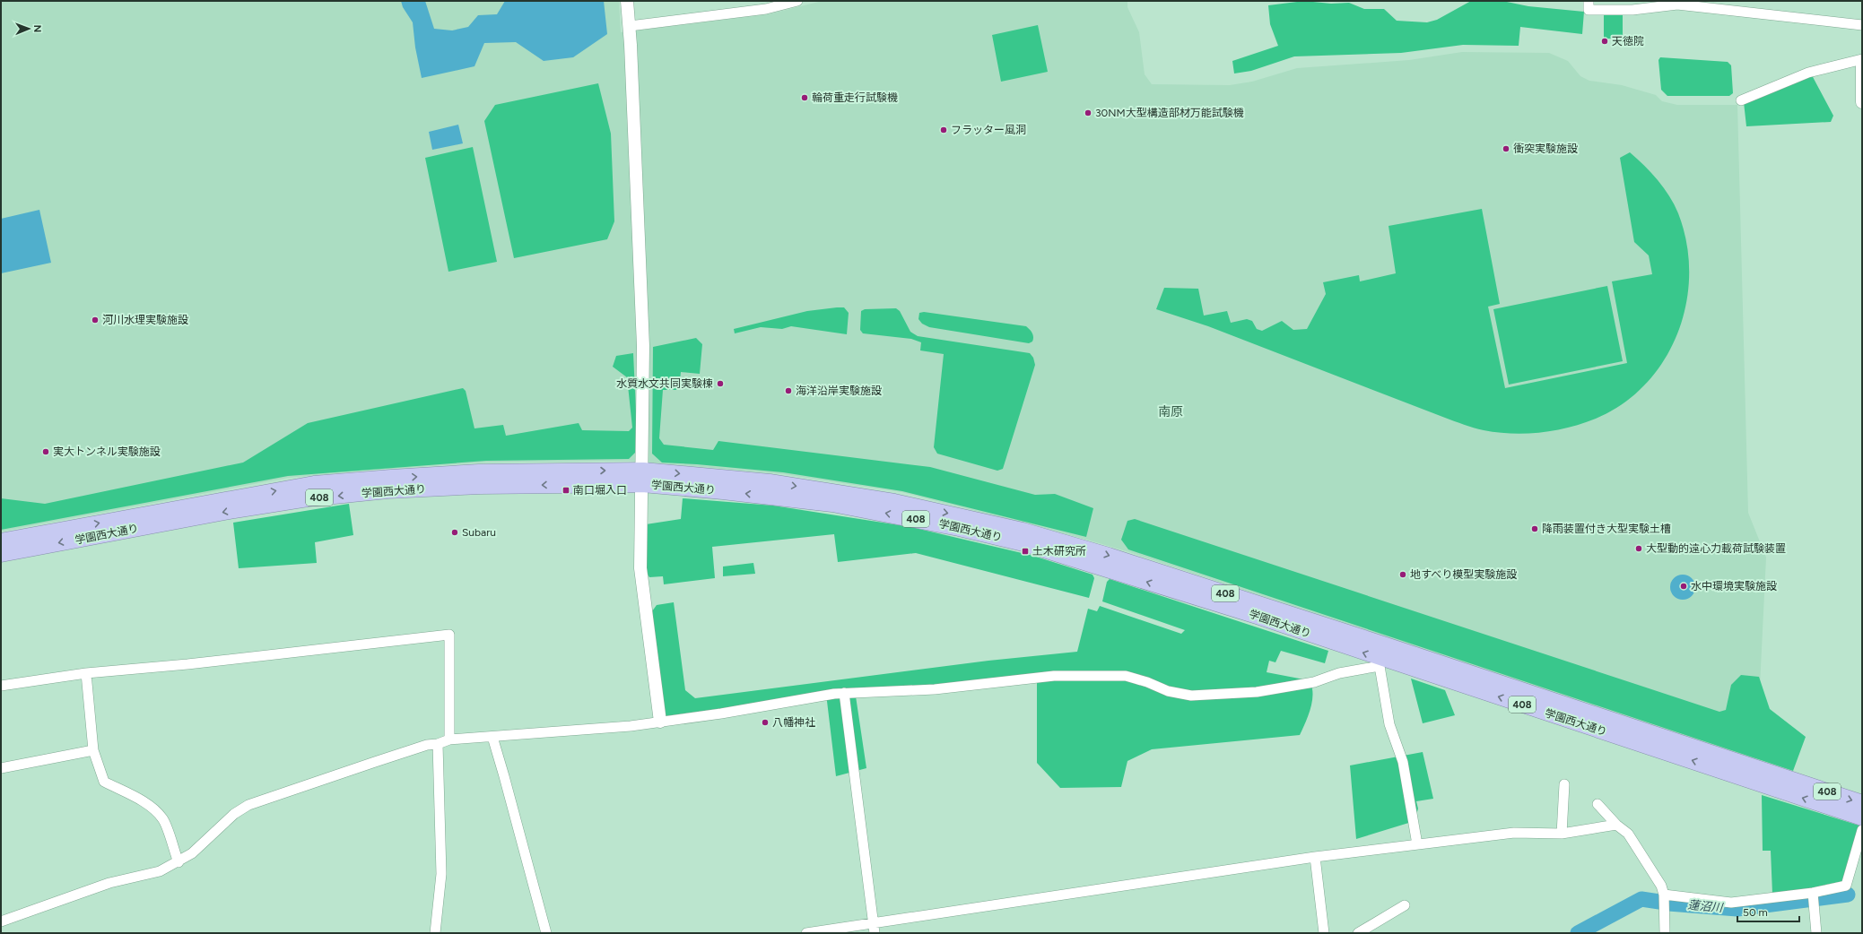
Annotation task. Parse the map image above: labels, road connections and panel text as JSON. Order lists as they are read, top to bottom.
{
  "streets": {
    "highway": ["学園西大通り", "408"]
  },
  "districts": ["南原"],
  "water": ["蓮沼川"],
  "places": {
    "other": [
      "天徳院",
      "輪荷重走行試験機",
      "30NM大型構造部材万能試験機",
      "フラッター風洞",
      "衝突実験施設",
      "河川水理実験施設",
      "水質水文共同実験棟",
      "海洋沿岸実験施設",
      "実大トンネル実験施設",
      "降雨装置付き大型実験土槽",
      "Subaru",
      "大型動的遠心力載荷試験装置",
      "地すべり模型実験施設",
      "水中環境実験施設",
      "八幡神社"
    ],
    "transit": ["南口堀入口", "土木研究所"]
  },
  "scale_bar": "50 m",
  "north": "right"
}
